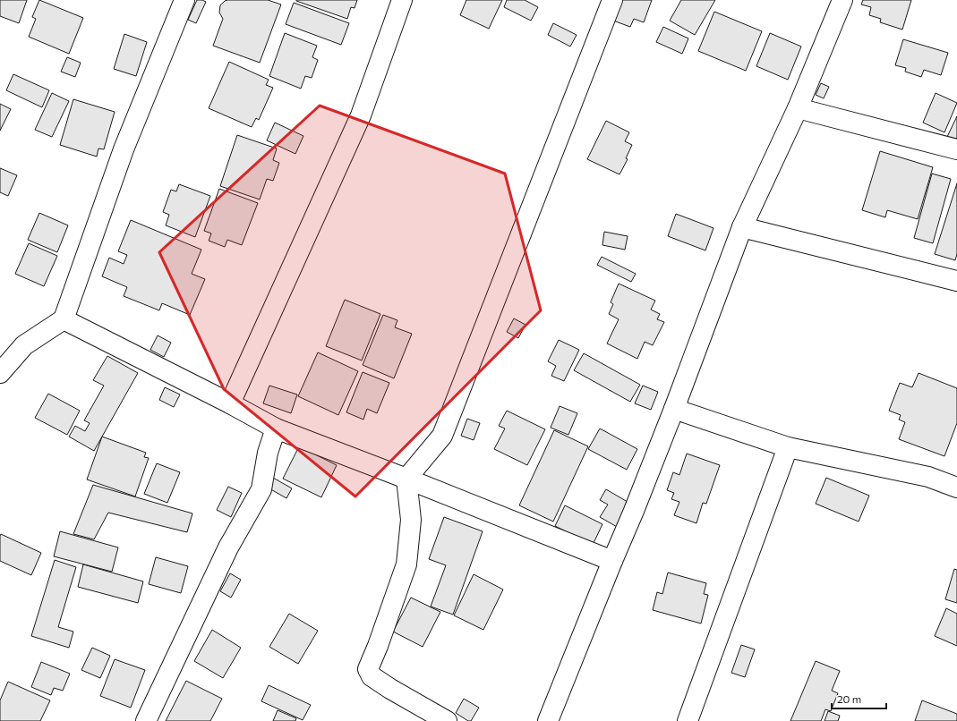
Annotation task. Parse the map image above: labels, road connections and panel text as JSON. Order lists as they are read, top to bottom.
{
  "scale_bar": "20 m"
}
